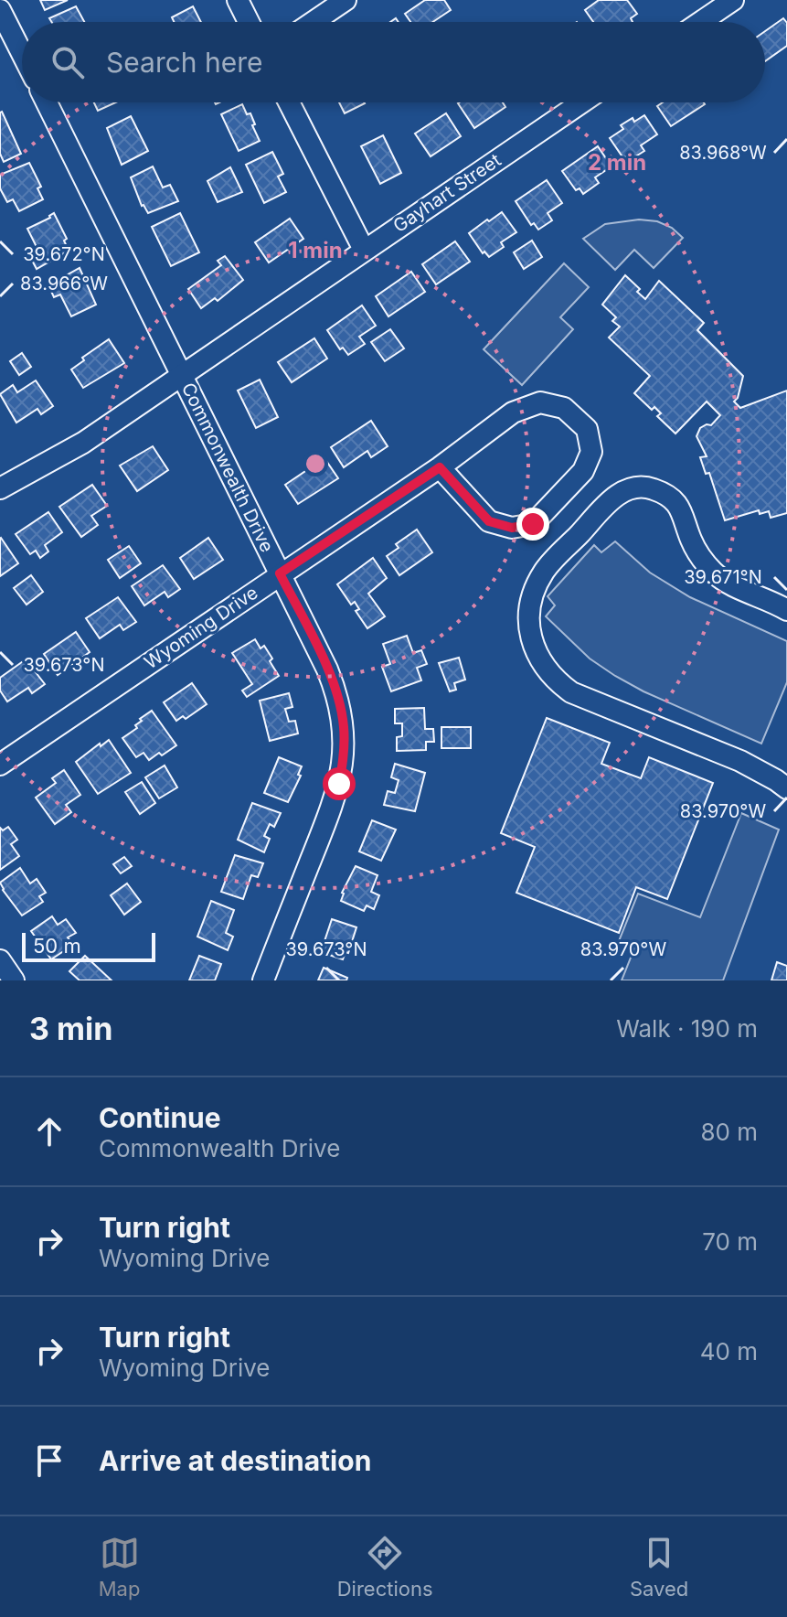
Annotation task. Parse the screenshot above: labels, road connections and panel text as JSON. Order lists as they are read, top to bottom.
{
  "streets": {
    "street": ["Gayhart Street", "Commonwealth Drive", "Wyoming Drive"]
  },
  "crossings": [
    ["Gayhart Street", "Commonwealth Drive"],
    ["Commonwealth Drive", "Wyoming Drive"]
  ],
  "scale_bar": "50 m",
  "page": {
    "search": "Search here",
    "scale": "50 m",
    "heading": ["3 min", "Walk · 190 m"],
    "list": [
      ["Continue", "Commonwealth Drive", "80 m"],
      ["Turn right", "Wyoming Drive", "70 m"],
      ["Turn right", "Wyoming Drive", "40 m"],
      "Arrive at destination"
    ],
    "nav": ["Map", "Directions", "Saved"]
  },
  "coordinates": [
    "83.968°W",
    "39.672°N",
    "83.966°W",
    "39.671°N",
    "39.673°N",
    "83.970°W"
  ],
  "rings": ["2 min", "1 min"]
}
